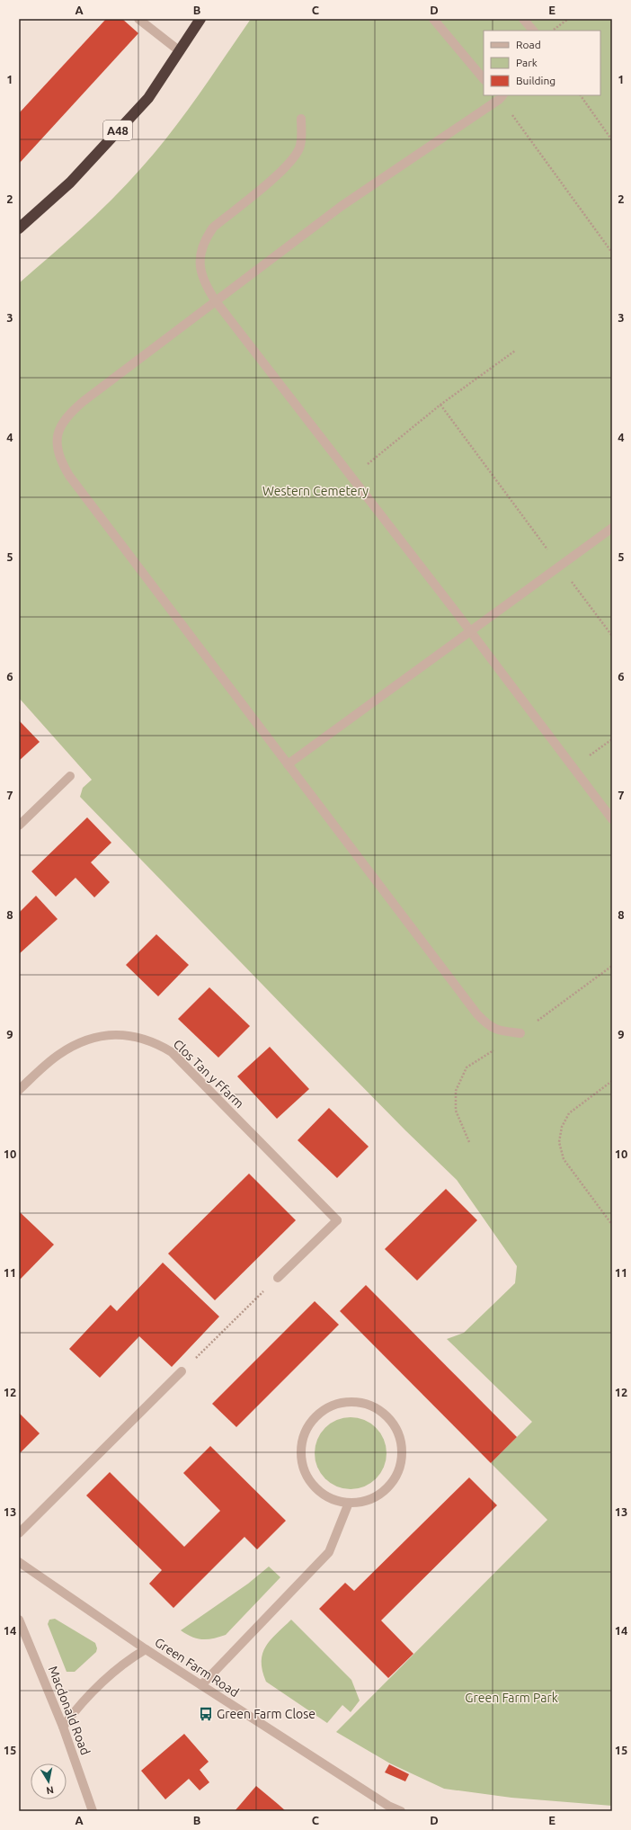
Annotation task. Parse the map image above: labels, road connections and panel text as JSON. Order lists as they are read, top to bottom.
{
  "streets": {
    "highway": ["A48"],
    "street": ["Clos Tan y Ffarm", "Green Farm Road", "Macdonald Road"]
  },
  "parks": ["Western Cemetery", "Green Farm Park"],
  "places": {
    "bus stop": ["Green Farm Close"]
  },
  "legend": ["Road", "Park", "Building"],
  "north": "bottom",
  "grid": {
    "columns": [
      "A",
      "B",
      "C",
      "D",
      "E"
    ],
    "rows": [
      "1",
      "2",
      "3",
      "4",
      "5",
      "6",
      "7",
      "8",
      "9",
      "10",
      "11",
      "12",
      "13",
      "14",
      "15"
    ]
  }
}
